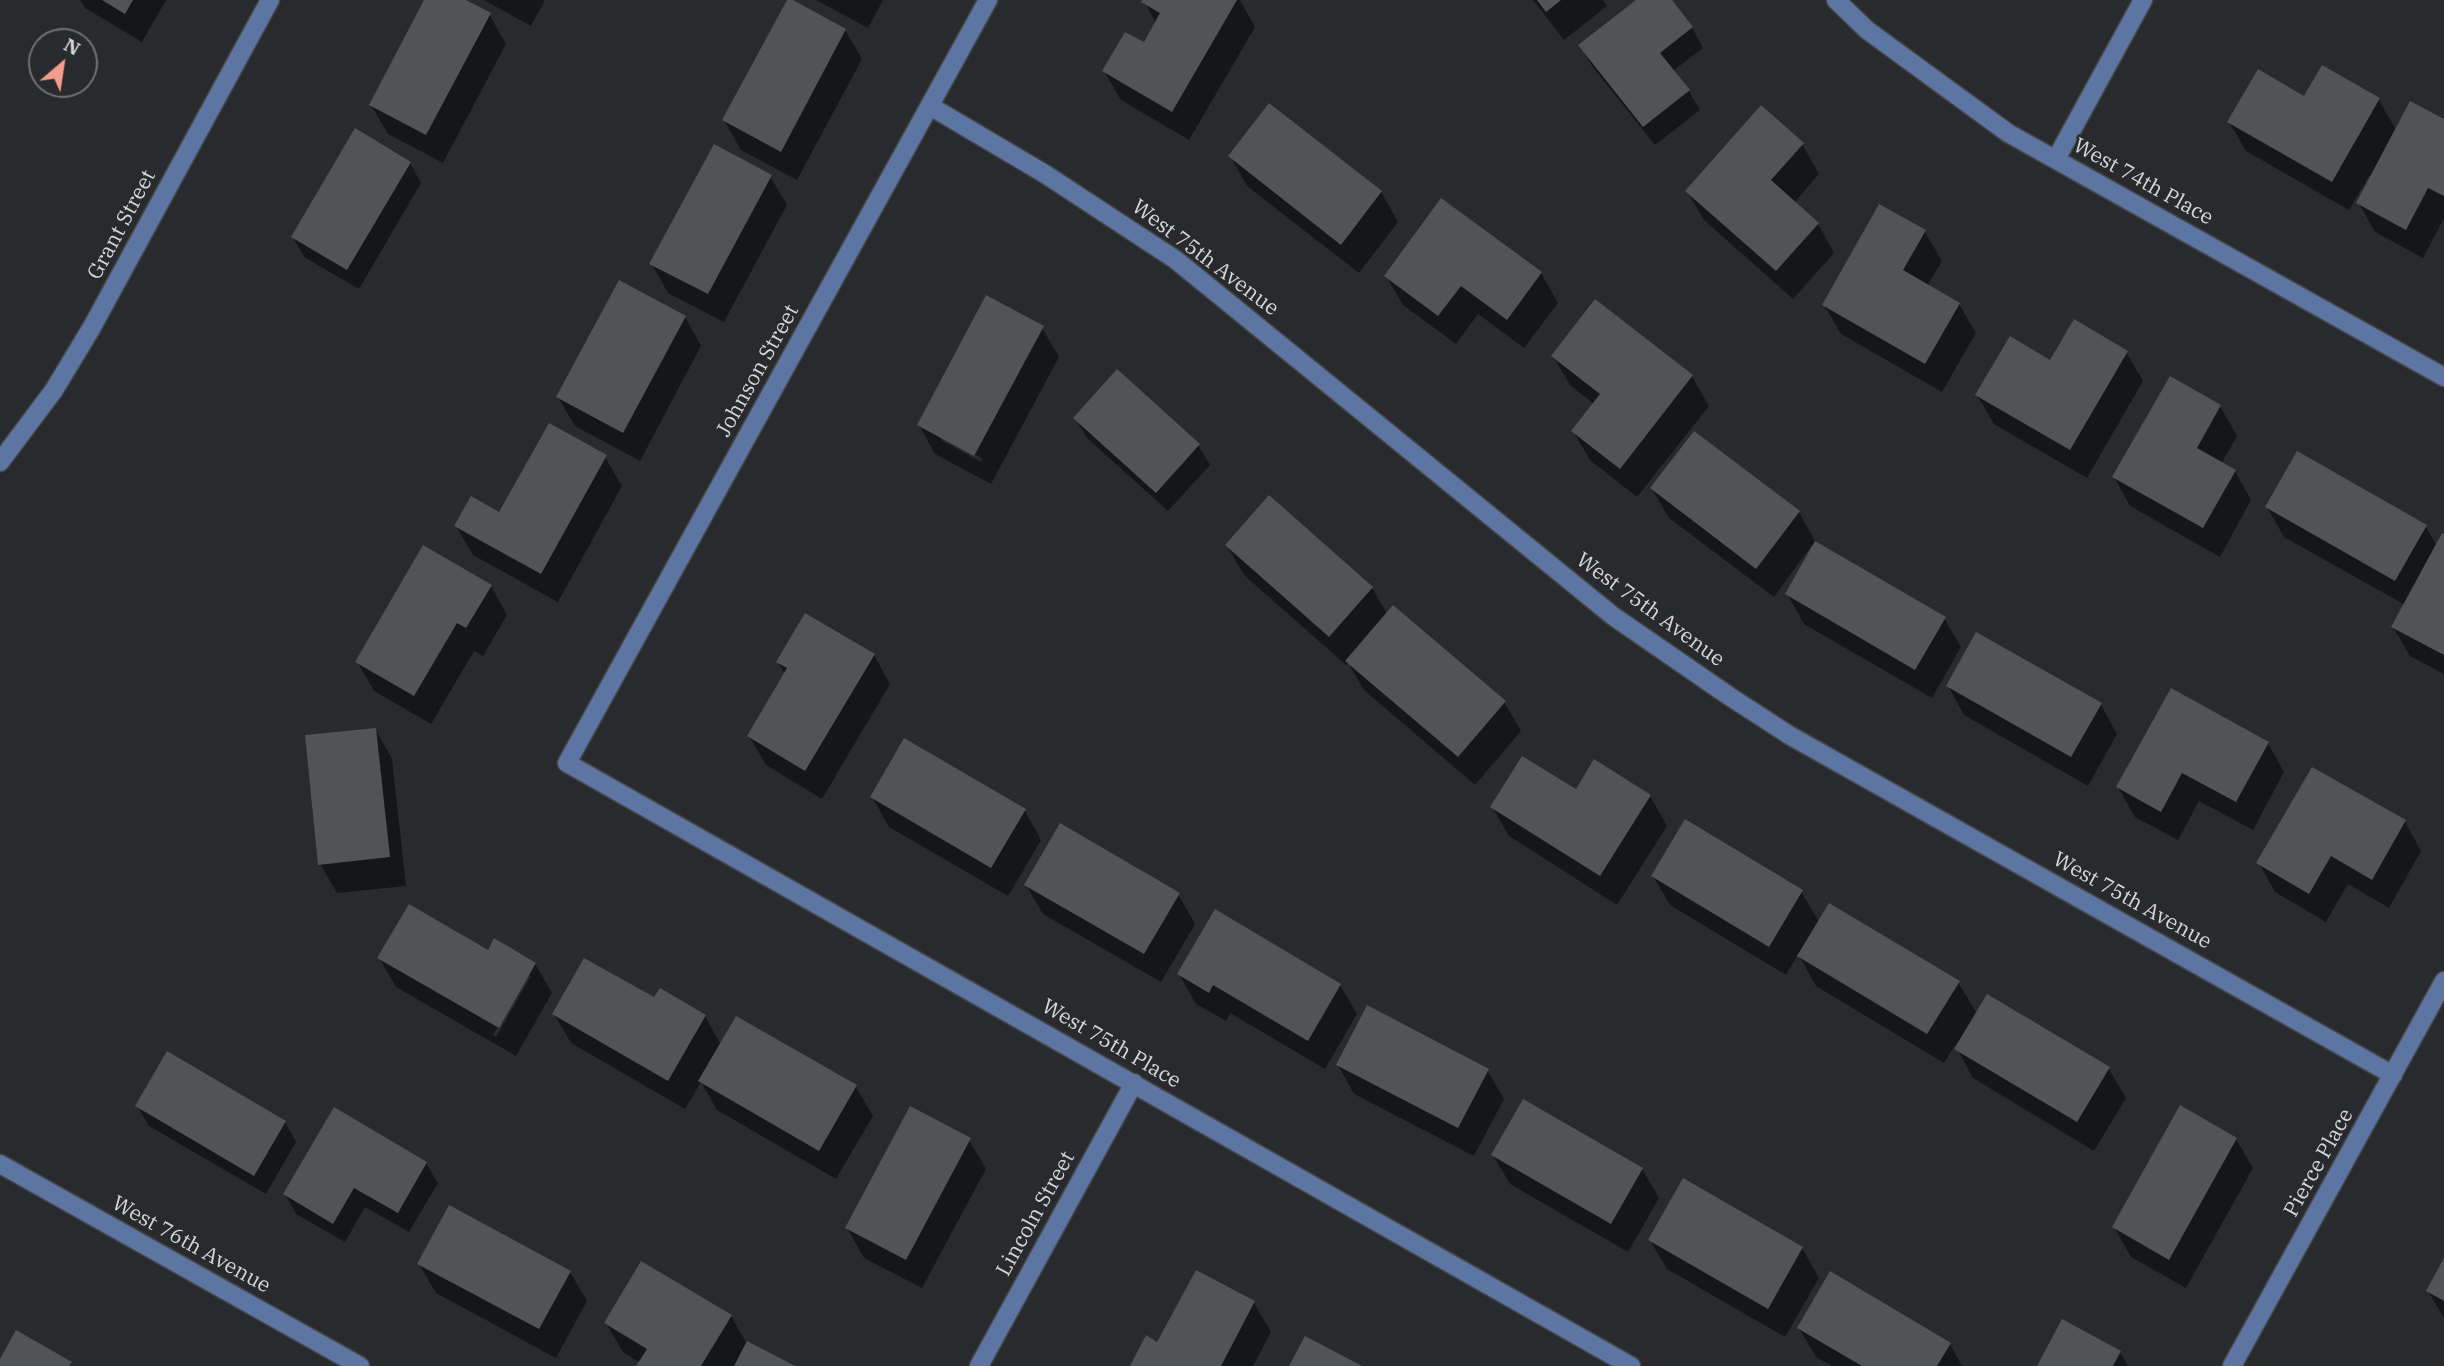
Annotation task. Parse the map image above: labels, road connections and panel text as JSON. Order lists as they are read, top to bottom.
{
  "streets": {
    "street": [
      "West 74th Place",
      "Grant Street",
      "West 75th Avenue",
      "Johnson Street",
      "West 75th Place",
      "Pierce Place",
      "Lincoln Street",
      "West 76th Avenue"
    ]
  },
  "crossings": [
    ["West 75th Avenue", "Johnson Street"],
    ["West 75th Avenue", "Pierce Place"],
    ["Johnson Street", "West 75th Place"],
    ["West 75th Place", "Lincoln Street"]
  ],
  "north": "top right"
}
